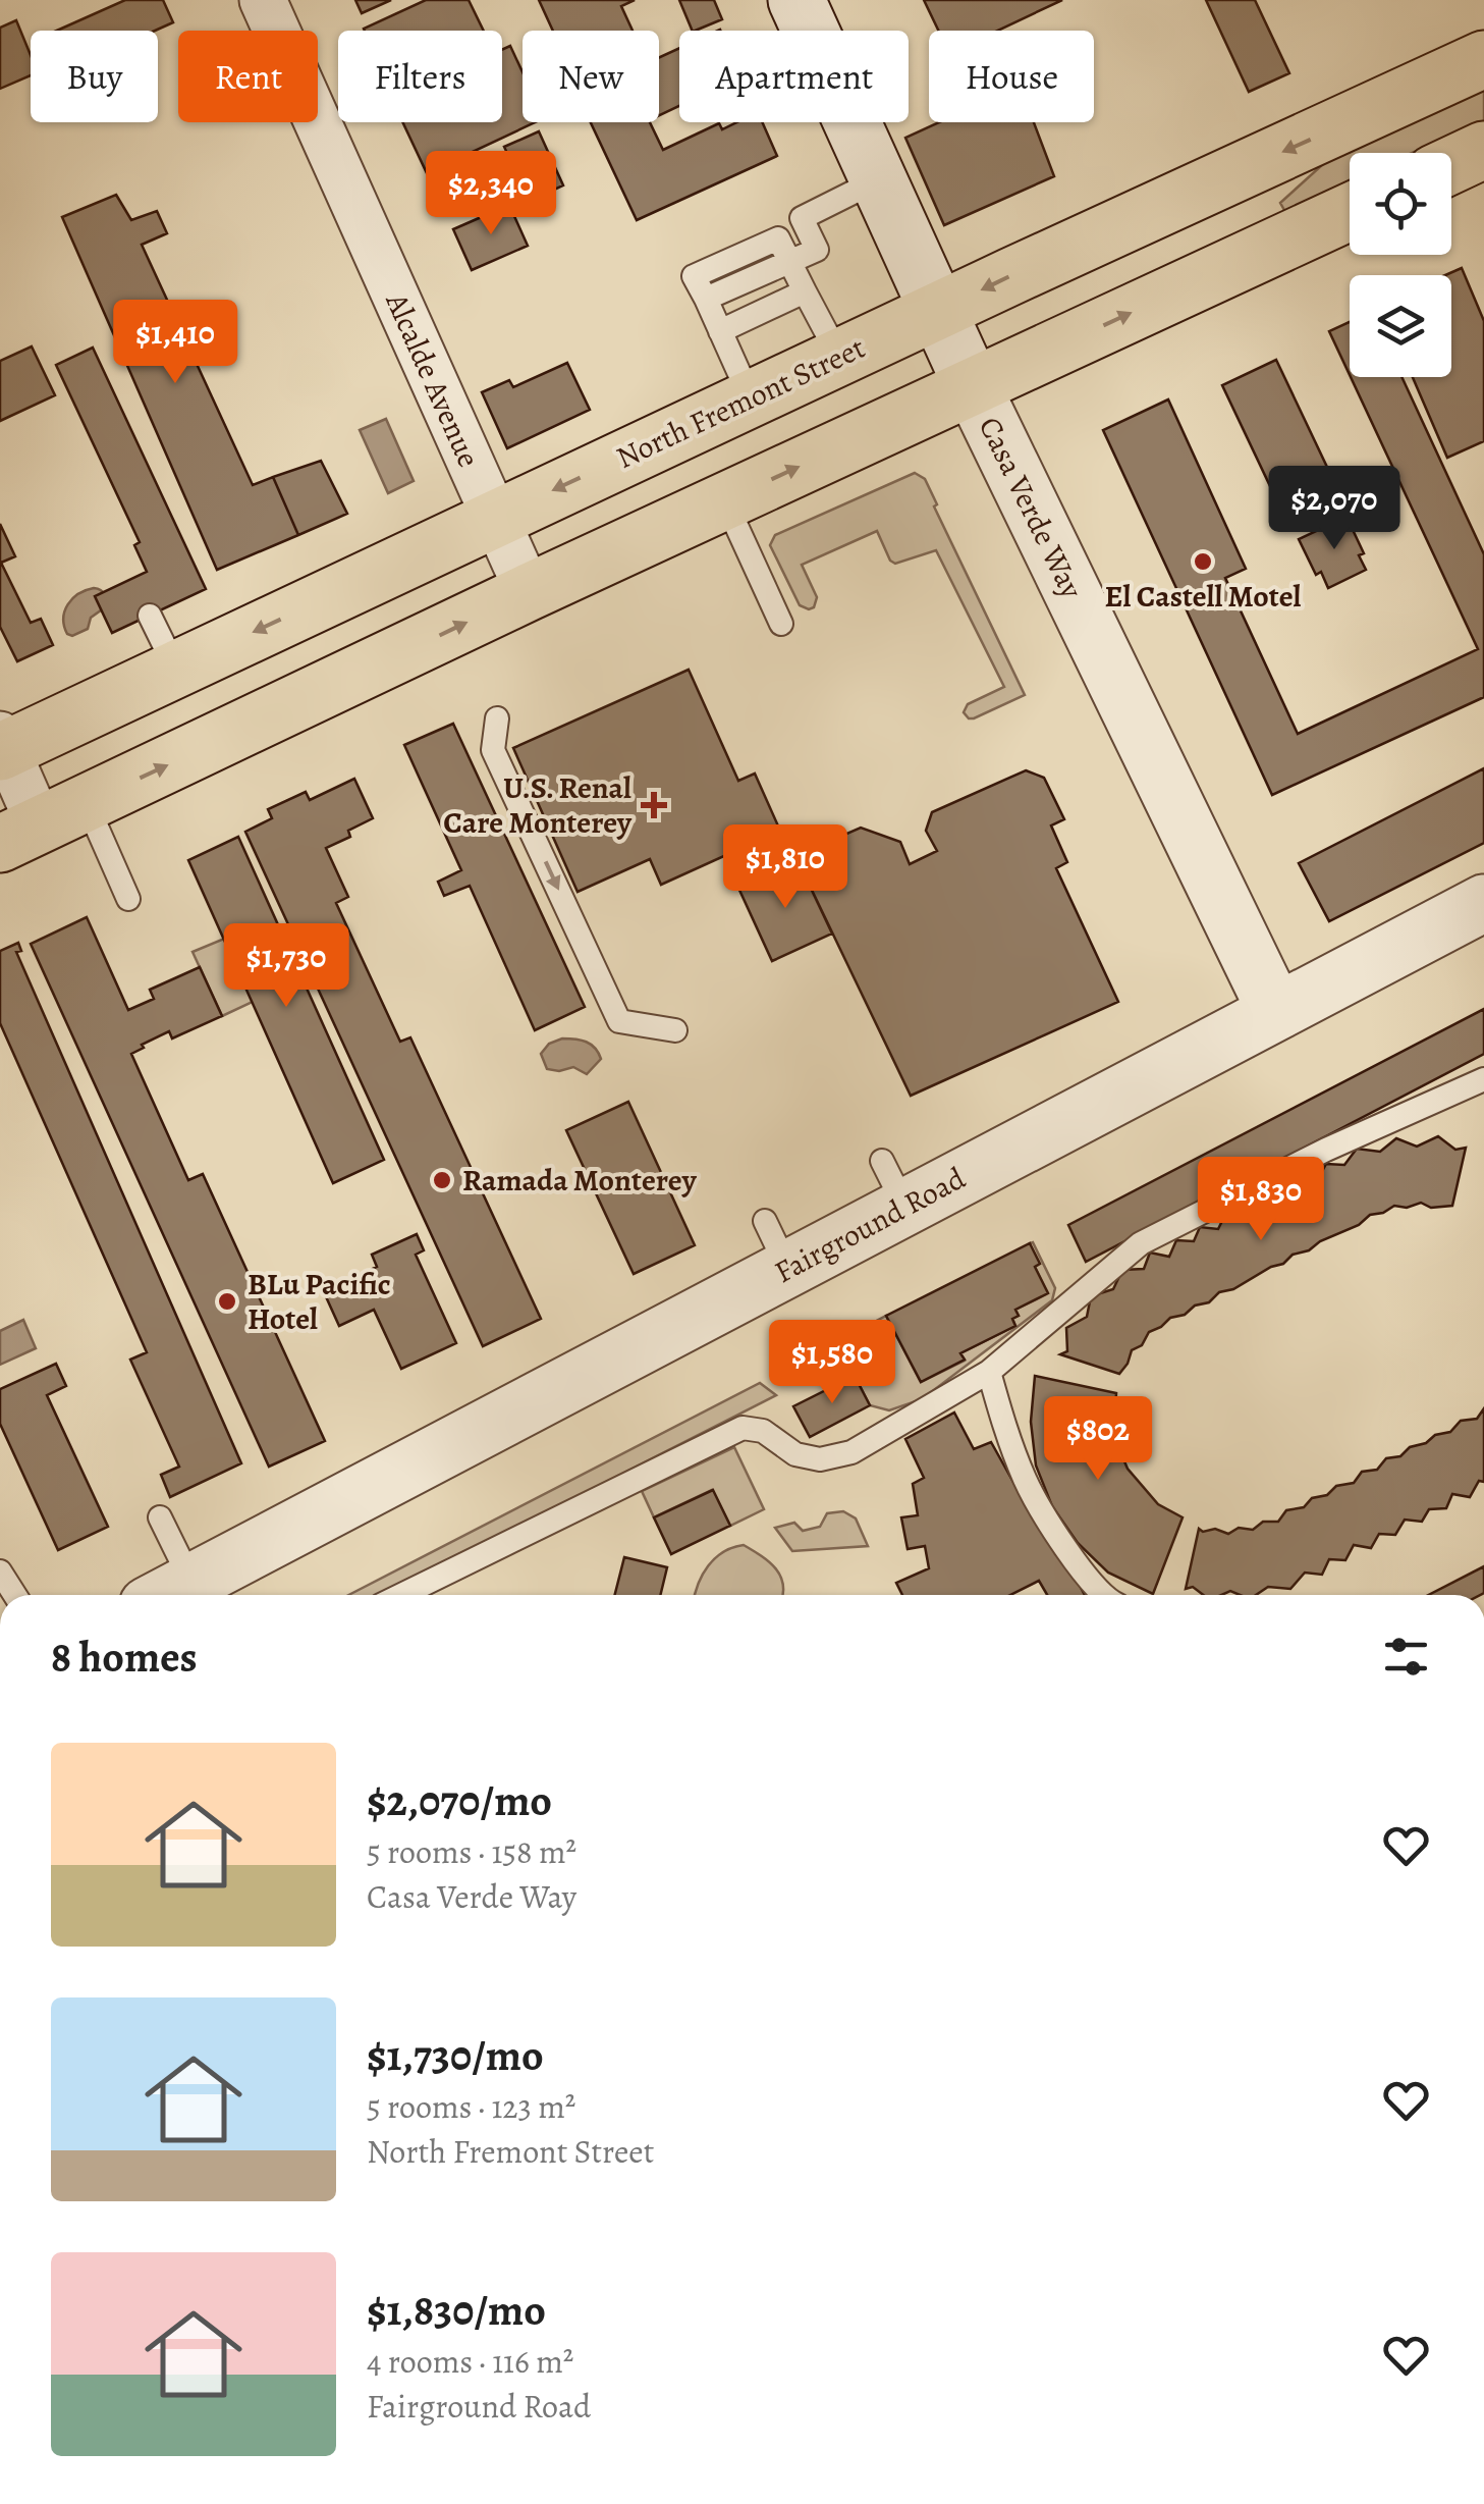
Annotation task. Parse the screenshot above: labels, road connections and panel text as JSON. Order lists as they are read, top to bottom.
{
  "streets": {
    "main road": ["North Fremont Street"],
    "street": ["Alcalde Avenue", "Casa Verde Way", "Fairground Road"]
  },
  "crossings": [
    ["Alcalde Avenue", "North Fremont Street"],
    ["North Fremont Street", "Casa Verde Way"],
    ["Casa Verde Way", "Fairground Road"]
  ],
  "places": {
    "other": ["El Castell Motel", "Ramada Monterey", "BLu Pacific Hotel"],
    "health": ["U.S. Renal Care Monterey"]
  },
  "page": {
    "chip": [
      "Buy",
      "Rent",
      "Filters",
      "New",
      "Apartment",
      "House"
    ],
    "price": [
      "$2,340",
      "$1,410",
      "$2,070",
      "$1,810",
      "$1,730",
      "$1,830",
      "$1,580",
      "$802"
    ],
    "heading": "8 homes",
    "list": [
      {
        "name": "$2,070/mo",
        "note": "5 rooms · 158 m² · Casa Verde Way"
      },
      {
        "name": "$1,730/mo",
        "note": "5 rooms · 123 m² · North Fremont Street"
      },
      {
        "name": "$1,830/mo",
        "note": "4 rooms · 116 m² · Fairground Road"
      }
    ]
  }
}
